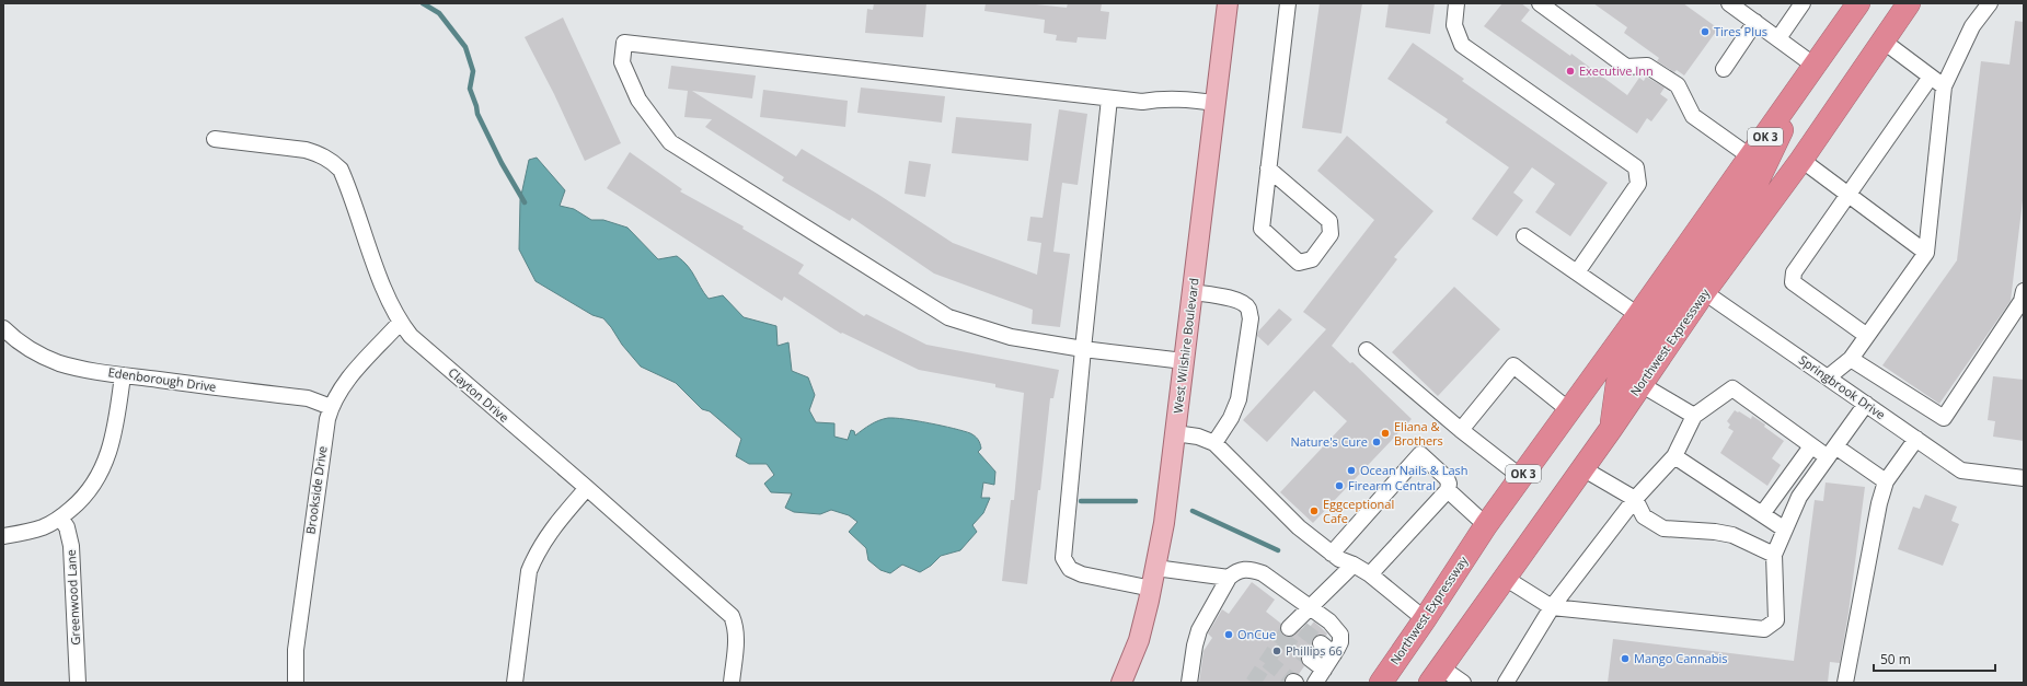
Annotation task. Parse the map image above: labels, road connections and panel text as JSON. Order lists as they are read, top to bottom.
{
  "streets": {
    "highway": ["OK 3", "Northwest Expressway"],
    "main road": ["West Wilshire Boulevard"],
    "street": [
      "Edenborough Drive",
      "Springbrook Drive",
      "Clayton Drive",
      "Brookside Drive",
      "Greenwood Lane"
    ]
  },
  "crossings": [
    ["Northwest Expressway", "Springbrook Drive"],
    ["Edenborough Drive", "Brookside Drive"],
    ["Clayton Drive", "Brookside Drive"]
  ],
  "places": [
    "Tires Plus",
    "Executive Inn",
    "Eliana & Brothers",
    "Nature's Cure",
    "Ocean Nails & Lash",
    "Firearm Central",
    "Eggceptional Cafe",
    "OnCue",
    "Phillips 66",
    "Mango Cannabis"
  ],
  "scale_bar": "50 m"
}
